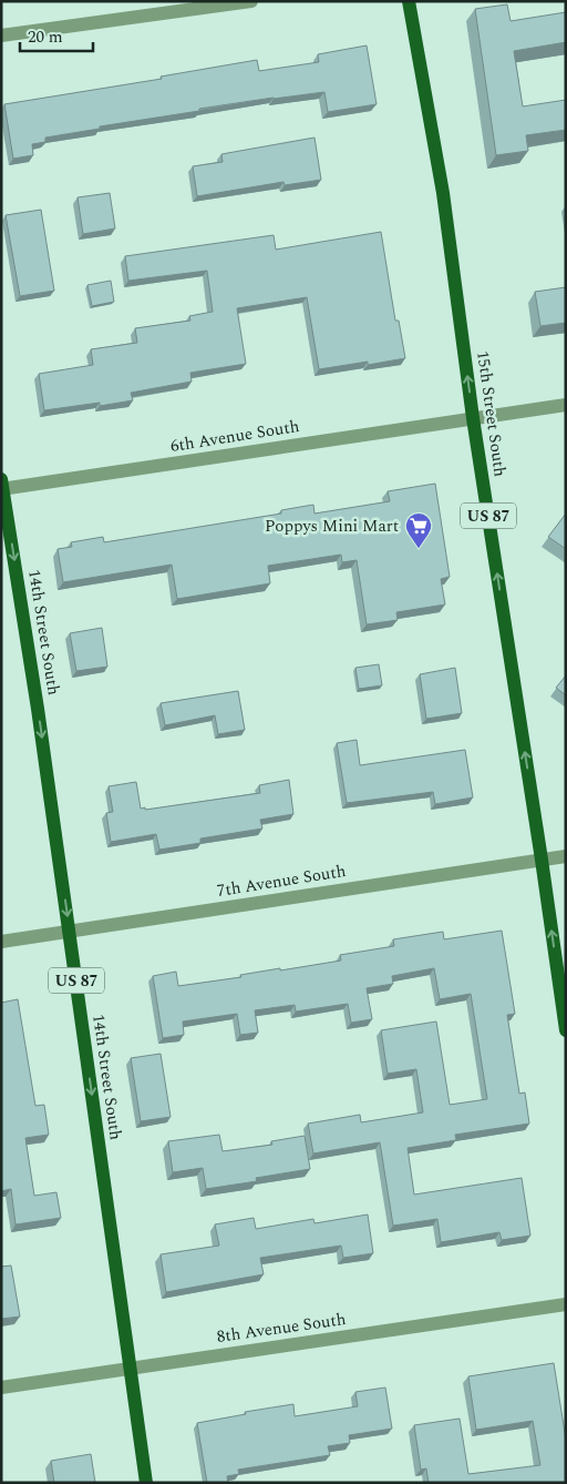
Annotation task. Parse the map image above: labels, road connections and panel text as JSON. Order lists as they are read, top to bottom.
{
  "streets": {
    "main road": ["15th Street South", "US 87", "14th Street South"],
    "street": ["6th Avenue South", "7th Avenue South", "8th Avenue South"]
  },
  "crossings": [
    ["15th Street South", "6th Avenue South"],
    ["15th Street South", "7th Avenue South"],
    ["6th Avenue South", "14th Street South"],
    ["14th Street South", "7th Avenue South"],
    ["14th Street South", "8th Avenue South"]
  ],
  "one_way": ["15th Street South", "14th Street South"],
  "places": {
    "supermarket": ["Poppys Mini Mart"]
  },
  "scale_bar": "20 m"
}
